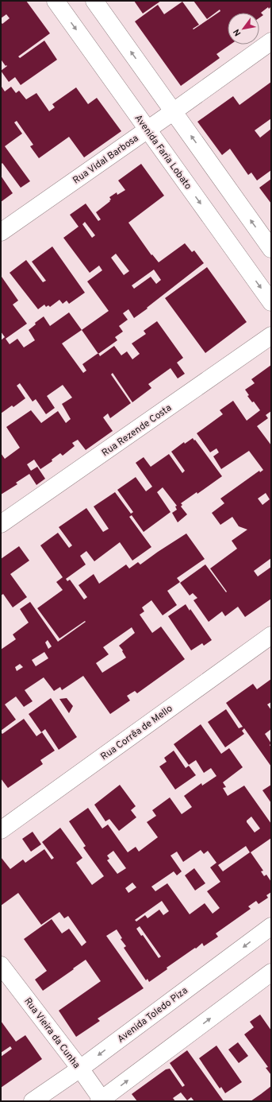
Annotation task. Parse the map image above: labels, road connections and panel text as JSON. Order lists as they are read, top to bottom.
{
  "streets": {
    "street": [
      "Avenida Faria Lobato",
      "Rua Vidal Barbosa",
      "Rua Rezende Costa",
      "Rua Corrêa de Mello",
      "Avenida Toledo Piza",
      "Rua Vieira da Cunha"
    ]
  },
  "crossings": [
    ["Avenida Faria Lobato", "Rua Vidal Barbosa"],
    ["Avenida Toledo Piza", "Rua Vieira da Cunha"]
  ],
  "north": "bottom left"
}
